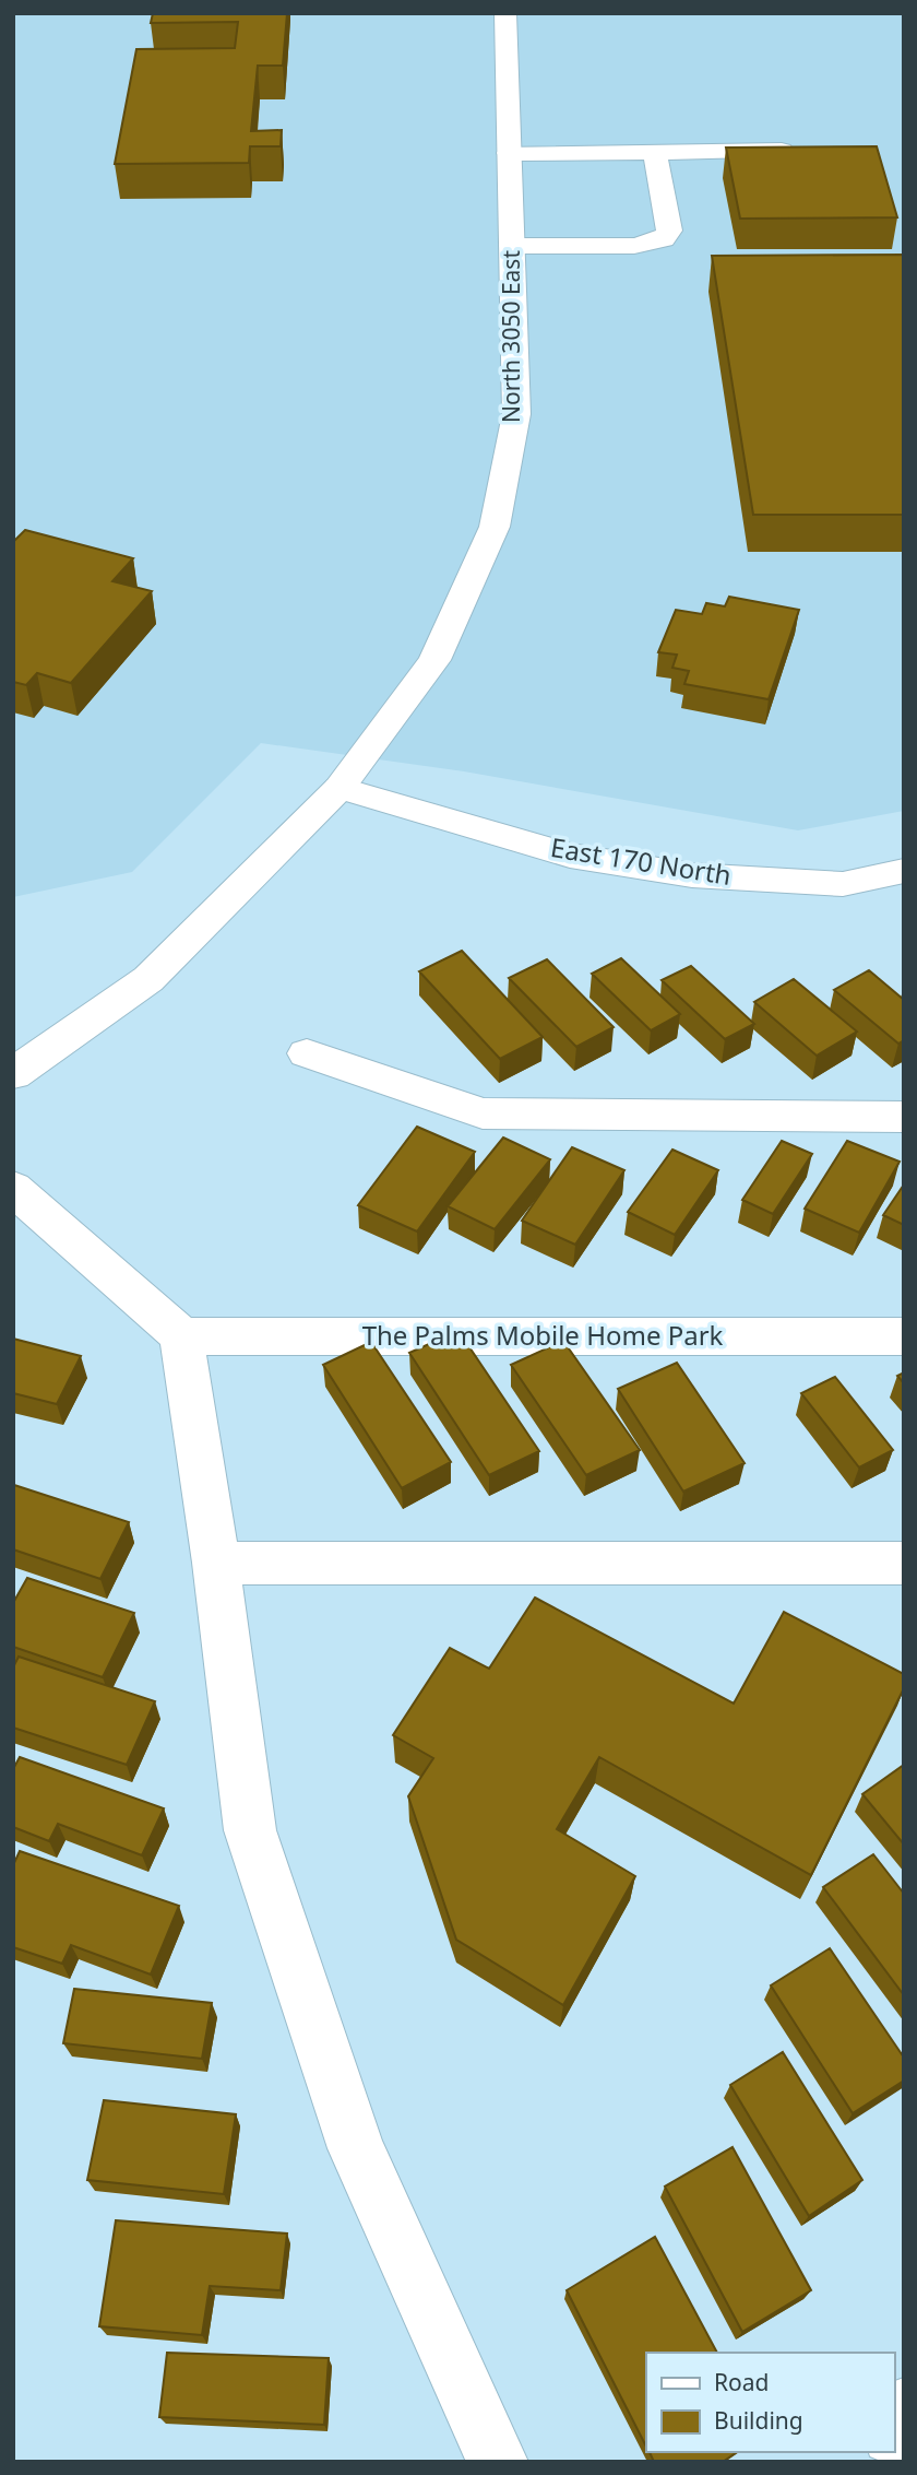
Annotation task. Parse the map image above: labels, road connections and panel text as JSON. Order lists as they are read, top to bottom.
{
  "streets": {
    "street": ["North 3050 East", "East 170 North", "The Palms Mobile Home Park"]
  },
  "crossings": [
    ["North 3050 East", "East 170 North"]
  ],
  "legend": ["Road", "Building"]
}
